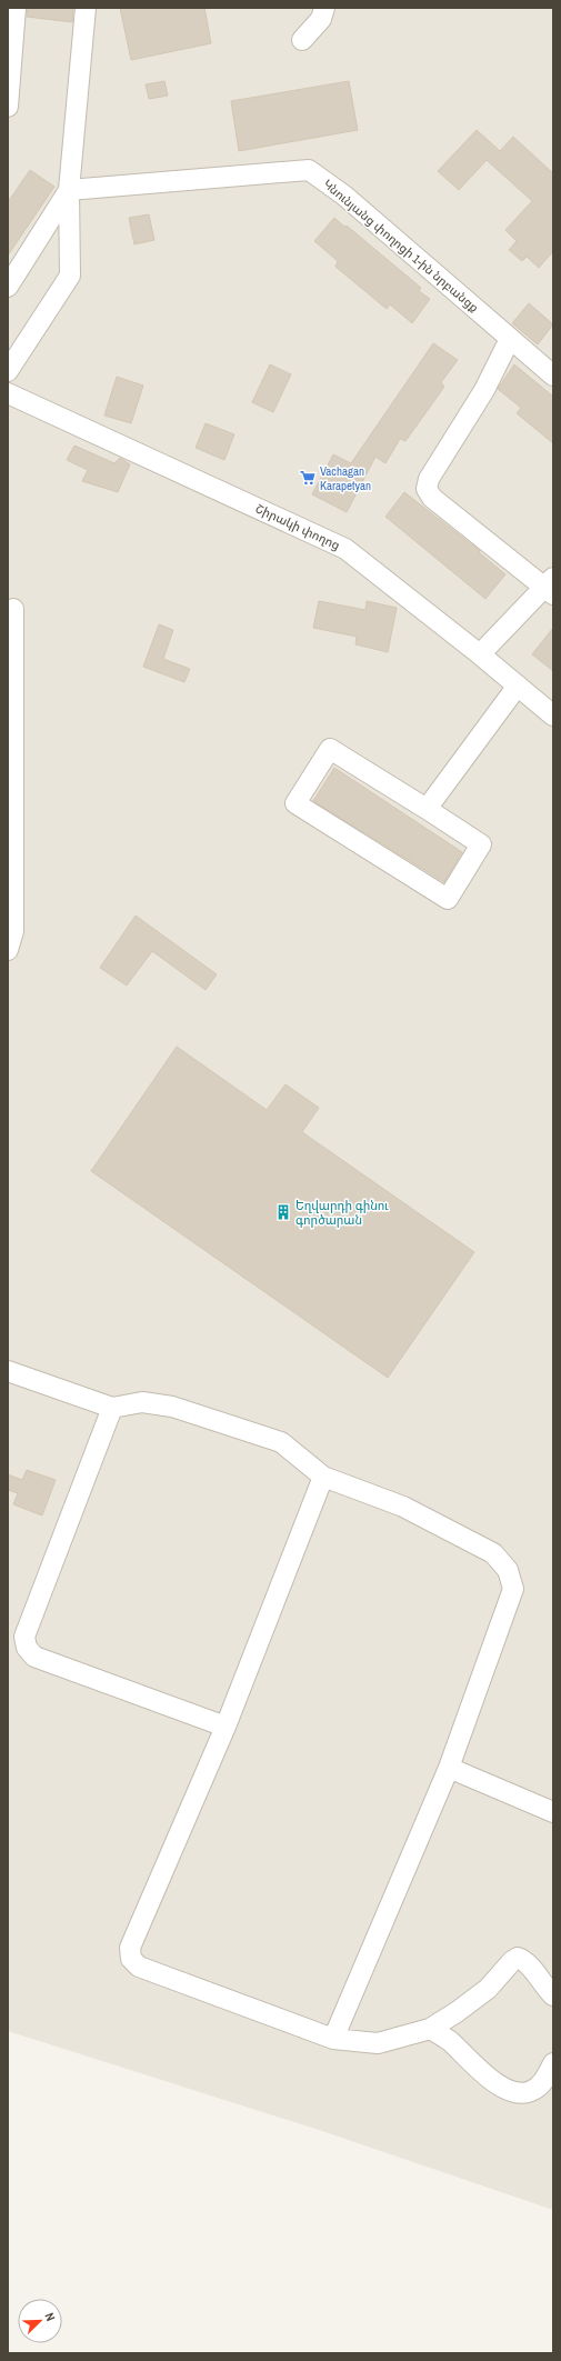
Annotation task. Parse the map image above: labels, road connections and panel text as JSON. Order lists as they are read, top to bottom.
{
  "streets": {
    "street": ["Կնունյանց փողոցի 1-ին նրբանցք", "Շիրակի փողոց"]
  },
  "places": {
    "supermarket": ["Vachagan Karapetyan"],
    "building": ["Եղվարդի գինու գործարան"]
  },
  "north": "top right"
}
